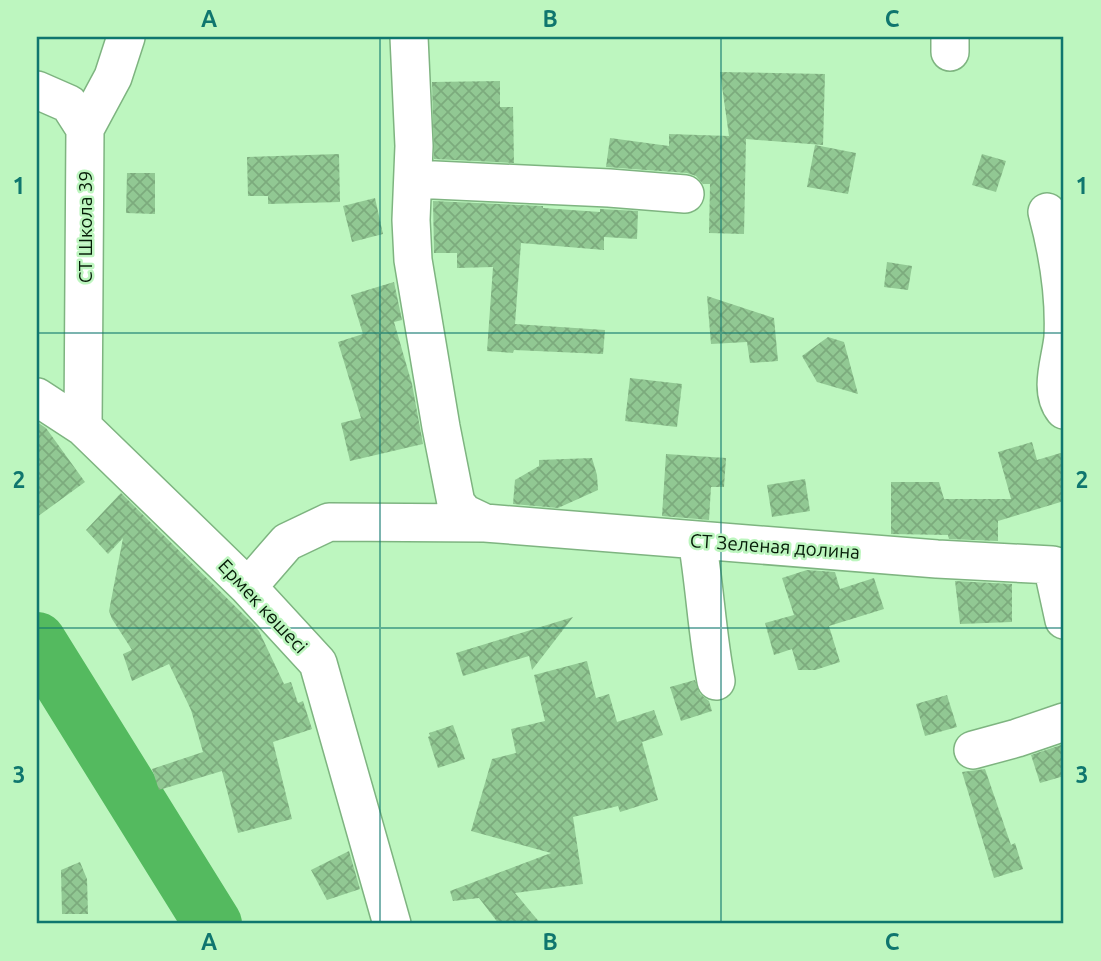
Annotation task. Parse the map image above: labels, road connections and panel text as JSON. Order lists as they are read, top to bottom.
{
  "streets": {
    "street": ["СТ Школа 39", "СТ Зеленая долина", "Ермек көшесі"]
  },
  "crossings": [
    ["СТ Школа 39", "Ермек көшесі"],
    ["СТ Зеленая долина", "Ермек көшесі"]
  ],
  "grid": {
    "columns": ["A", "B", "C"],
    "rows": ["1", "2", "3"]
  }
}
